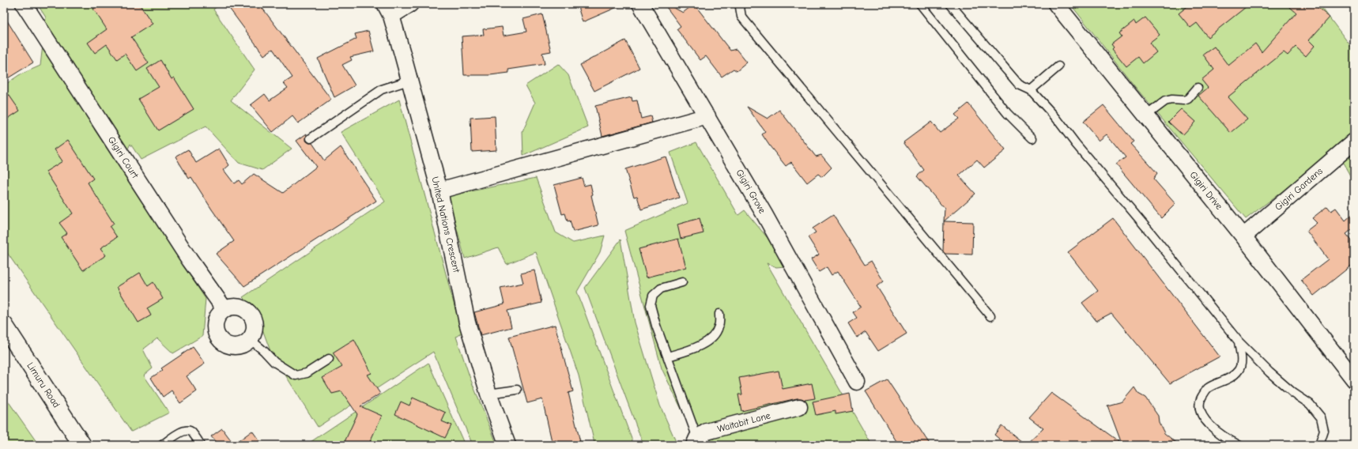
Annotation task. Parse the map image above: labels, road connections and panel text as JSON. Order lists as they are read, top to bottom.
{
  "streets": {
    "main road": ["Limuru Road"],
    "street": [
      "Gigiri Court",
      "Gigiri Gardens",
      "Gigiri Drive",
      "Gigiri Grove",
      "United Nations Crescent",
      "Waitabit Lane"
    ]
  },
  "crossings": [
    ["Gigiri Gardens", "Gigiri Drive"]
  ]
}
